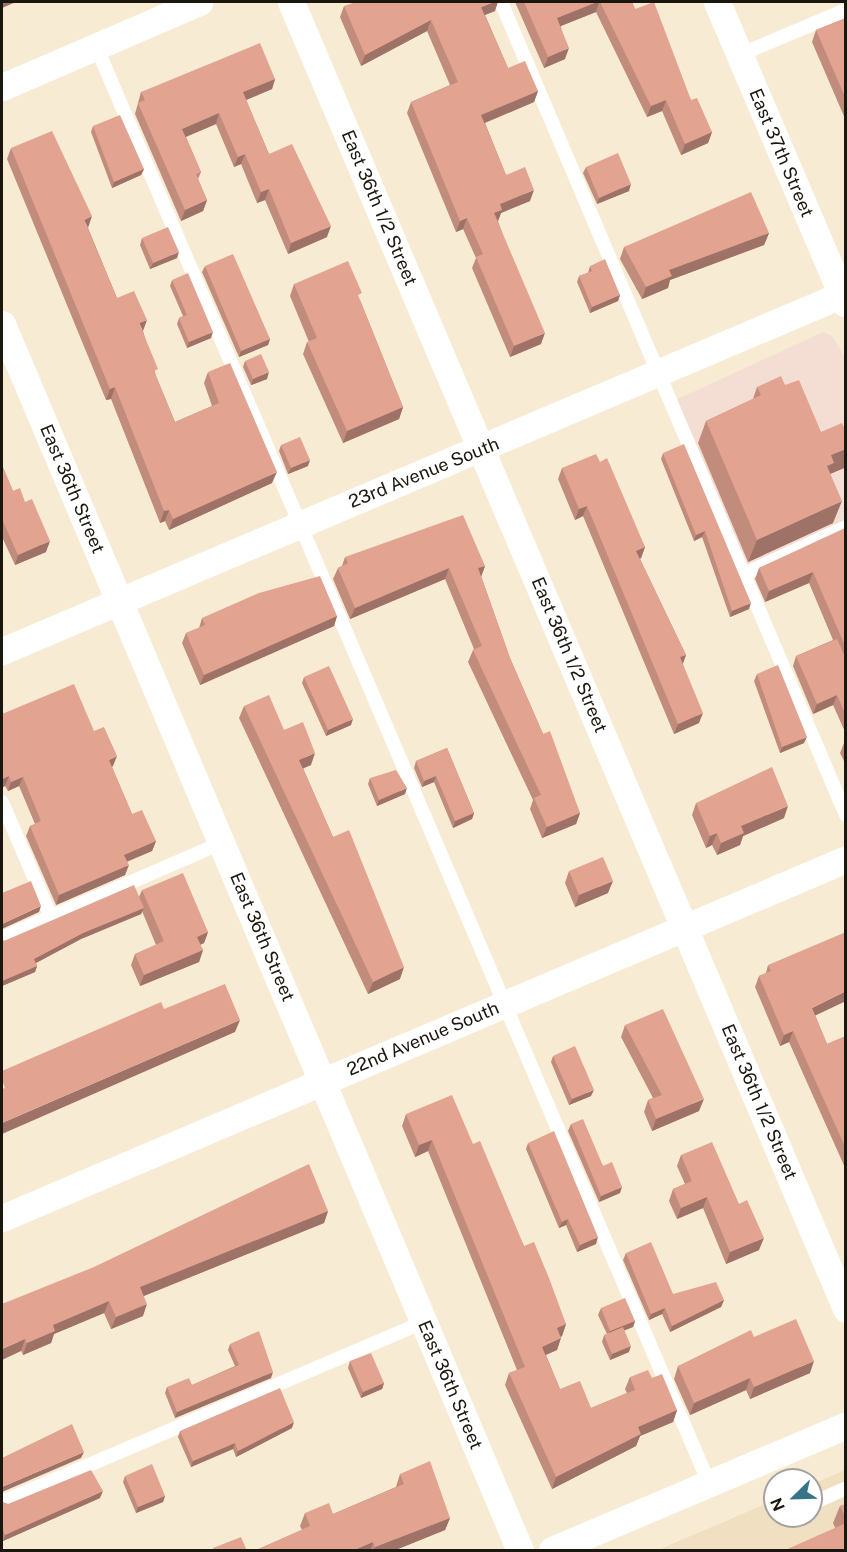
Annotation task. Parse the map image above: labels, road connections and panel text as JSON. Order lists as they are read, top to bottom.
{
  "streets": {
    "street": [
      "East 37th Street",
      "East 36th 1/2 Street",
      "23rd Avenue South",
      "East 36th Street",
      "22nd Avenue South"
    ]
  },
  "crossings": [
    ["East 37th Street", "23rd Avenue South"],
    ["East 36th 1/2 Street", "23rd Avenue South"],
    ["East 36th 1/2 Street", "22nd Avenue South"],
    ["23rd Avenue South", "East 36th Street"],
    ["East 36th Street", "22nd Avenue South"]
  ],
  "north": "bottom left"
}
